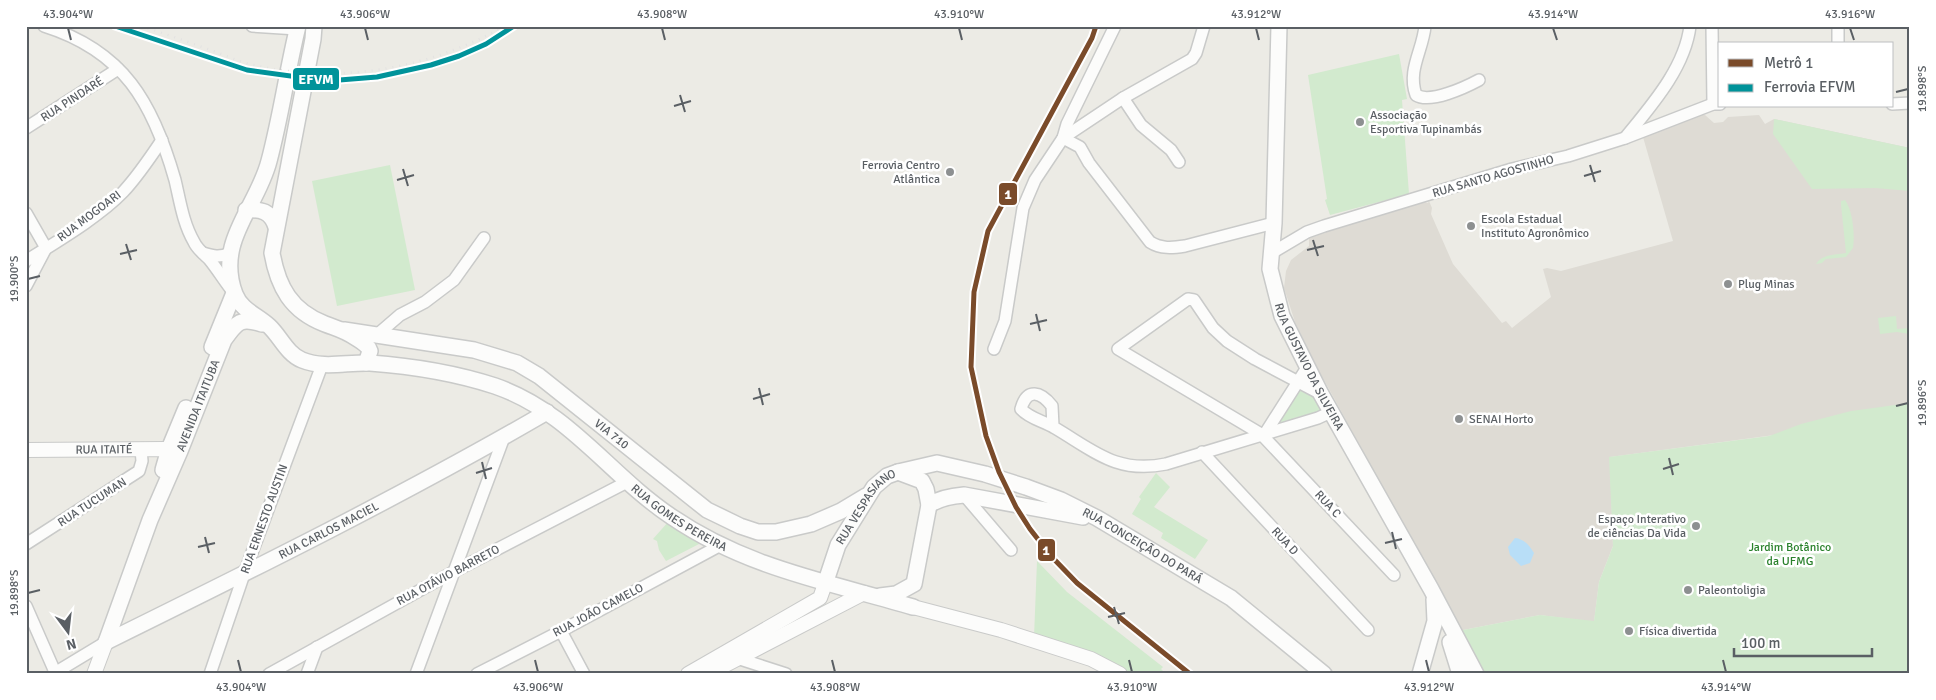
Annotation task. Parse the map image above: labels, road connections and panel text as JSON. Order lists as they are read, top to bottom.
{
  "streets": {
    "main road": [
      "RUA GUSTAVO DA SILVEIRA",
      "AVENIDA ITAITUBA",
      "VIA 710",
      "RUA VESPASIANO",
      "RUA GOMES PEREIRA",
      "RUA CARLOS MACIEL",
      "RUA CONCEIÇÃO DO PARÁ"
    ],
    "street": [
      "RUA PINDARÉ",
      "RUA SANTO AGOSTINHO",
      "RUA MOGOARI",
      "RUA ITAITÉ",
      "RUA TUCUMAN",
      "RUA C",
      "RUA ERNESTO AUSTIN",
      "RUA D",
      "RUA OTÁVIO BARRETO",
      "RUA JOÃO CAMELO"
    ]
  },
  "crossings": [
    ["RUA SANTO AGOSTINHO", "RUA GUSTAVO DA SILVEIRA"],
    ["AVENIDA ITAITUBA", "RUA ITAITÉ"],
    ["AVENIDA ITAITUBA", "RUA GOMES PEREIRA"],
    ["AVENIDA ITAITUBA", "RUA CARLOS MACIEL"],
    ["VIA 710", "RUA VESPASIANO"],
    ["RUA ITAITÉ", "RUA TUCUMAN"],
    ["RUA VESPASIANO", "RUA GOMES PEREIRA"],
    ["RUA VESPASIANO", "RUA CONCEIÇÃO DO PARÁ"],
    ["RUA GOMES PEREIRA", "RUA ERNESTO AUSTIN"],
    ["RUA GOMES PEREIRA", "RUA CARLOS MACIEL"],
    ["RUA GOMES PEREIRA", "RUA OTÁVIO BARRETO"],
    ["RUA GOMES PEREIRA", "RUA JOÃO CAMELO"],
    ["RUA ERNESTO AUSTIN", "RUA CARLOS MACIEL"]
  ],
  "parks": ["Jardim Botânico da UFMG"],
  "places": [
    "Associação Esportiva Tupinambás",
    "Ferrovia Centro Atlântica",
    "Escola Estadual Instituto Agronômico",
    "Plug Minas",
    "SENAI Horto",
    "Espaço Interativo de ciências Da Vida",
    "Paleontoligia",
    "Física divertida"
  ],
  "lines": ["metro line 1", "rail line EFVM"],
  "legend": ["Metrô 1", "Ferrovia EFVM"],
  "scale_bar": "100 m",
  "north": "bottom",
  "coordinates": [
    "43.904°W",
    "43.906°W",
    "43.908°W",
    "43.910°W",
    "43.912°W",
    "43.914°W",
    "43.916°W",
    "19.898°S",
    "19.900°S",
    "19.896°S"
  ]
}
